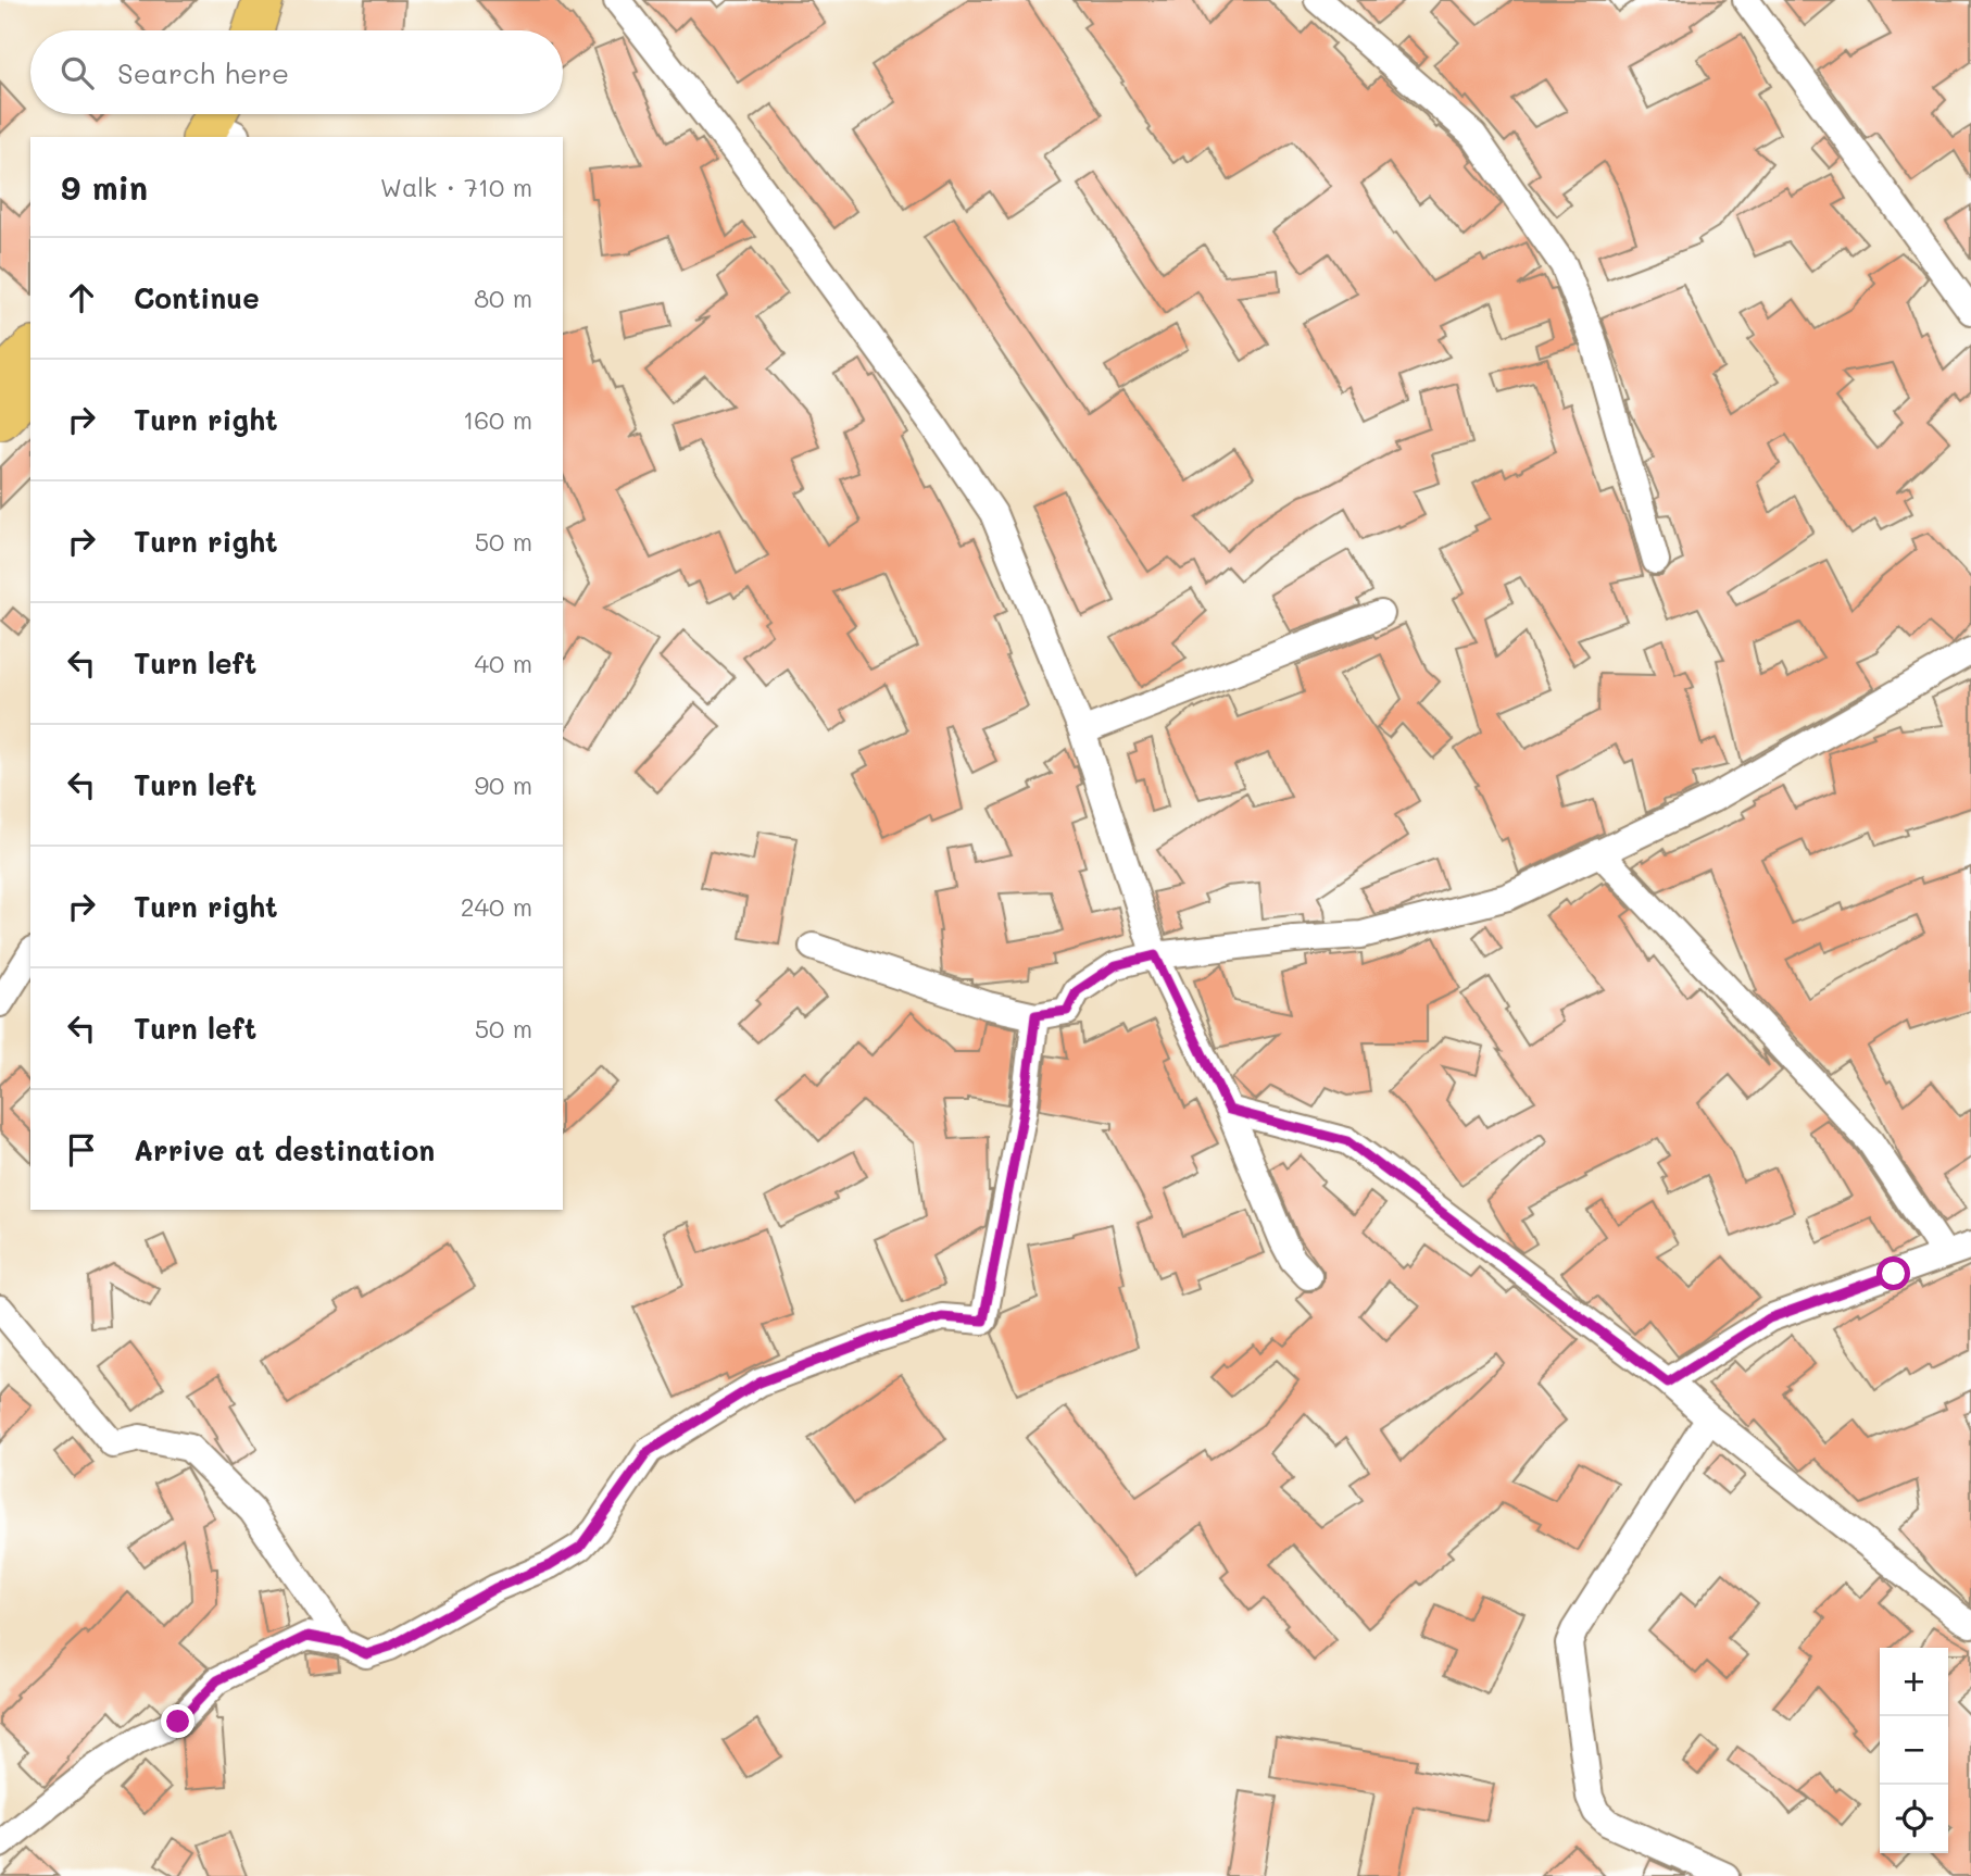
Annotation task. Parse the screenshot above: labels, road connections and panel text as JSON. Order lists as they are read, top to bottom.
{
  "page": {
    "search": "Search here",
    "heading": ["9 min", "Walk · 710 m"],
    "list": [
      ["Continue", "80 m"],
      ["Turn right", "160 m"],
      ["Turn right", "50 m"],
      ["Turn left", "40 m"],
      ["Turn left", "90 m"],
      ["Turn right", "240 m"],
      ["Turn left", "50 m"],
      "Arrive at destination"
    ],
    "map_buttons": ["+", "−"]
  }
}
